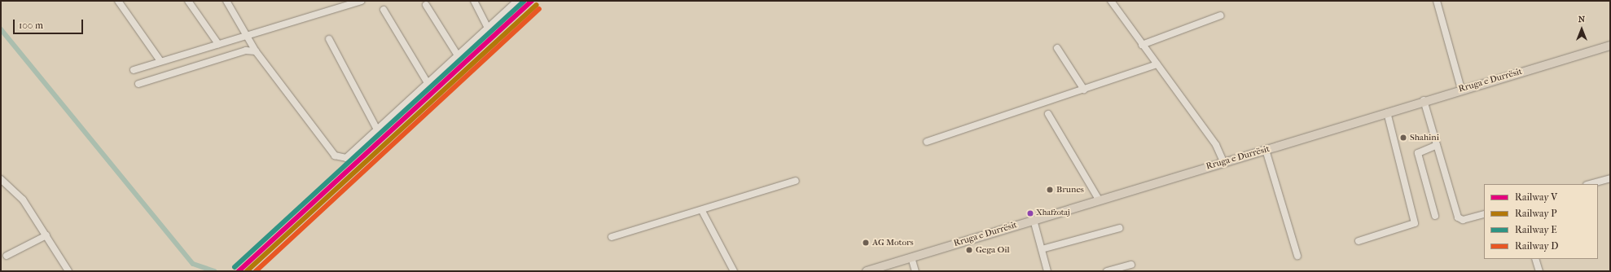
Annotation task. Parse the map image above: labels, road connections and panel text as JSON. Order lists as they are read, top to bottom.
{
  "streets": {
    "main road": ["Rruga e Durrësit"]
  },
  "places": [
    "Shahini",
    "Brunes",
    "Xhafzotaj",
    "AG Motors",
    "Gega Oil"
  ],
  "lines": [
    "rail line V",
    "rail line E",
    "rail line P",
    "rail line D"
  ],
  "legend": [
    "Railway V",
    "Railway P",
    "Railway E",
    "Railway D"
  ],
  "scale_bar": "100 m",
  "north": "top"
}
